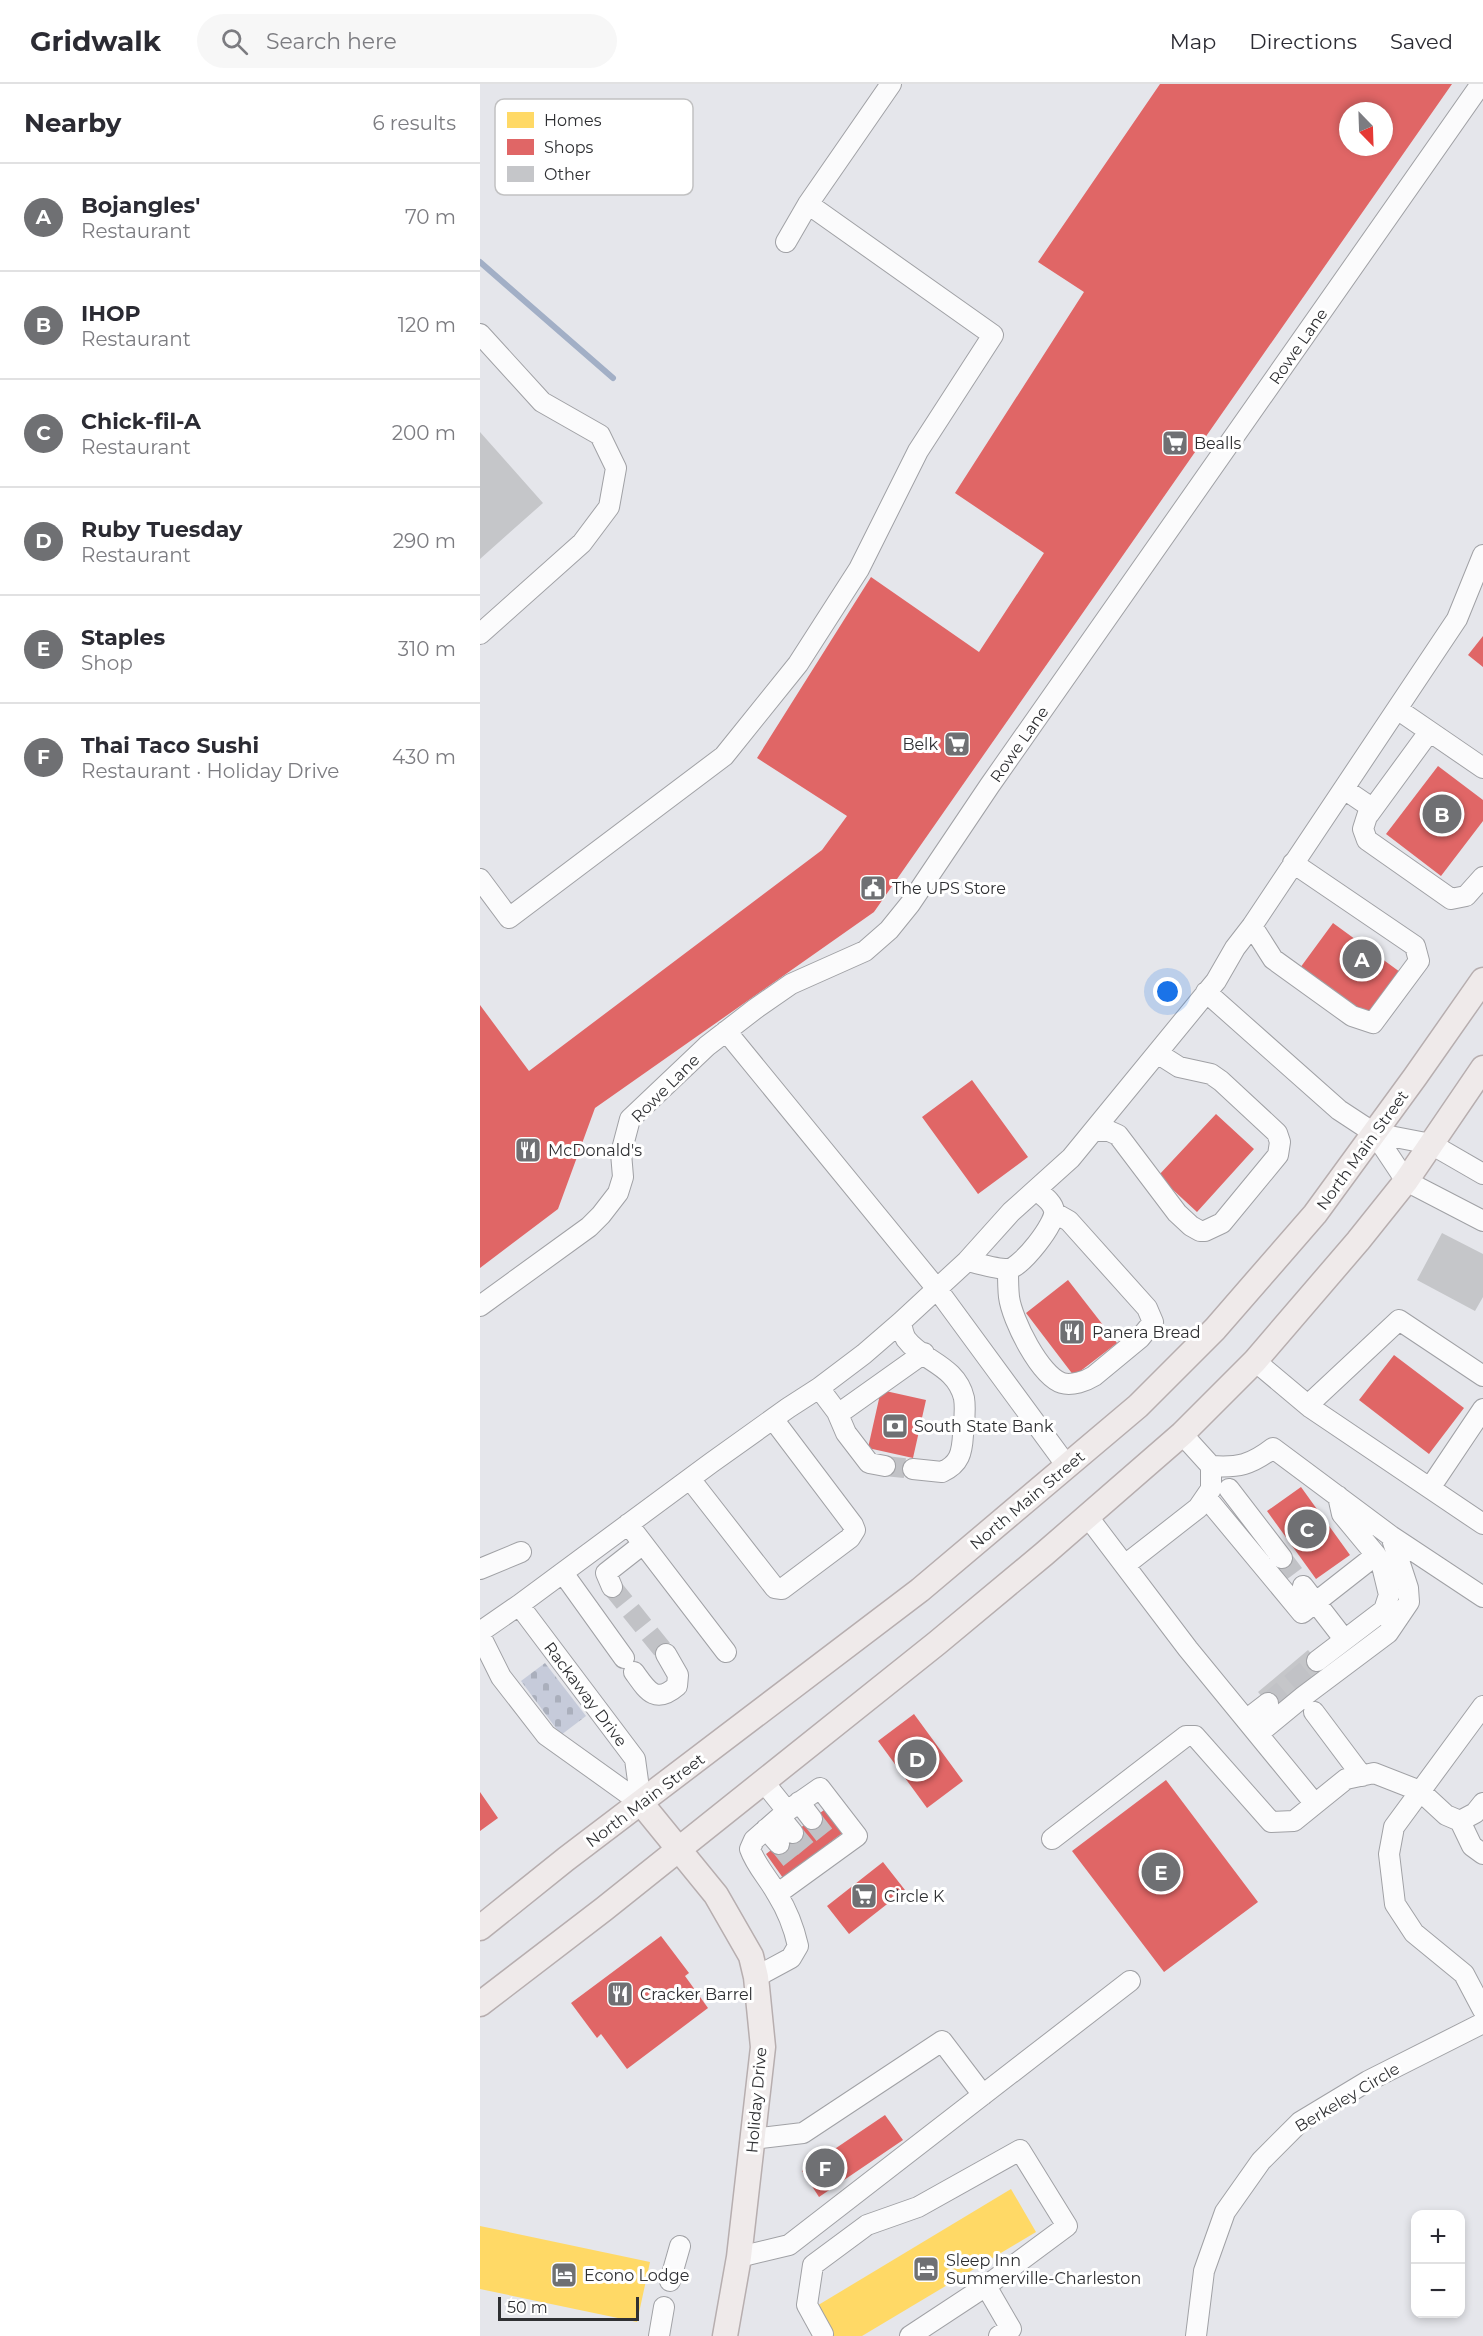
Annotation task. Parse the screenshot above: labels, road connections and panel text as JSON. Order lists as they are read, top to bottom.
{
  "streets": {
    "main road": ["North Main Street", "Holiday Drive"],
    "street": ["Rowe Lane", "Rackaway Drive", "Berkeley Circle"]
  },
  "crossings": [
    ["North Main Street", "Rackaway Drive"],
    ["North Main Street", "Holiday Drive"],
    ["Rackaway Drive", "Holiday Drive"]
  ],
  "places": {
    "supermarket": ["Bealls", "Belk", "Circle K"],
    "public building": ["The UPS Store"],
    "restaurant": ["McDonald's", "Panera Bread", "Cracker Barrel"],
    "bank": ["South State Bank"],
    "hotel": ["Sleep Inn Summerville-Charleston", "Econo Lodge"]
  },
  "legend": ["Homes", "Shops", "Other"],
  "scale_bar": "50 m",
  "north": "bottom right",
  "page": {
    "header": "Gridwalk",
    "search": "Search here",
    "nav": ["Map", "Directions", "Saved"],
    "heading": ["Nearby", "6 results"],
    "list": [
      {
        "mark": "A",
        "name": "Bojangles'",
        "note": "Restaurant",
        "value": "70 m"
      },
      {
        "mark": "B",
        "name": "IHOP",
        "note": "Restaurant",
        "value": "120 m"
      },
      {
        "mark": "C",
        "name": "Chick-fil-A",
        "note": "Restaurant",
        "value": "200 m"
      },
      {
        "mark": "D",
        "name": "Ruby Tuesday",
        "note": "Restaurant",
        "value": "290 m"
      },
      {
        "mark": "E",
        "name": "Staples",
        "note": "Shop",
        "value": "310 m"
      },
      {
        "mark": "F",
        "name": "Thai Taco Sushi",
        "note": "Restaurant · Holiday Drive",
        "value": "430 m"
      }
    ],
    "pins": [
      "B",
      "A",
      "C",
      "D",
      "E",
      "F"
    ],
    "map_buttons": ["+", "−"],
    "scale": "50 m"
  }
}
